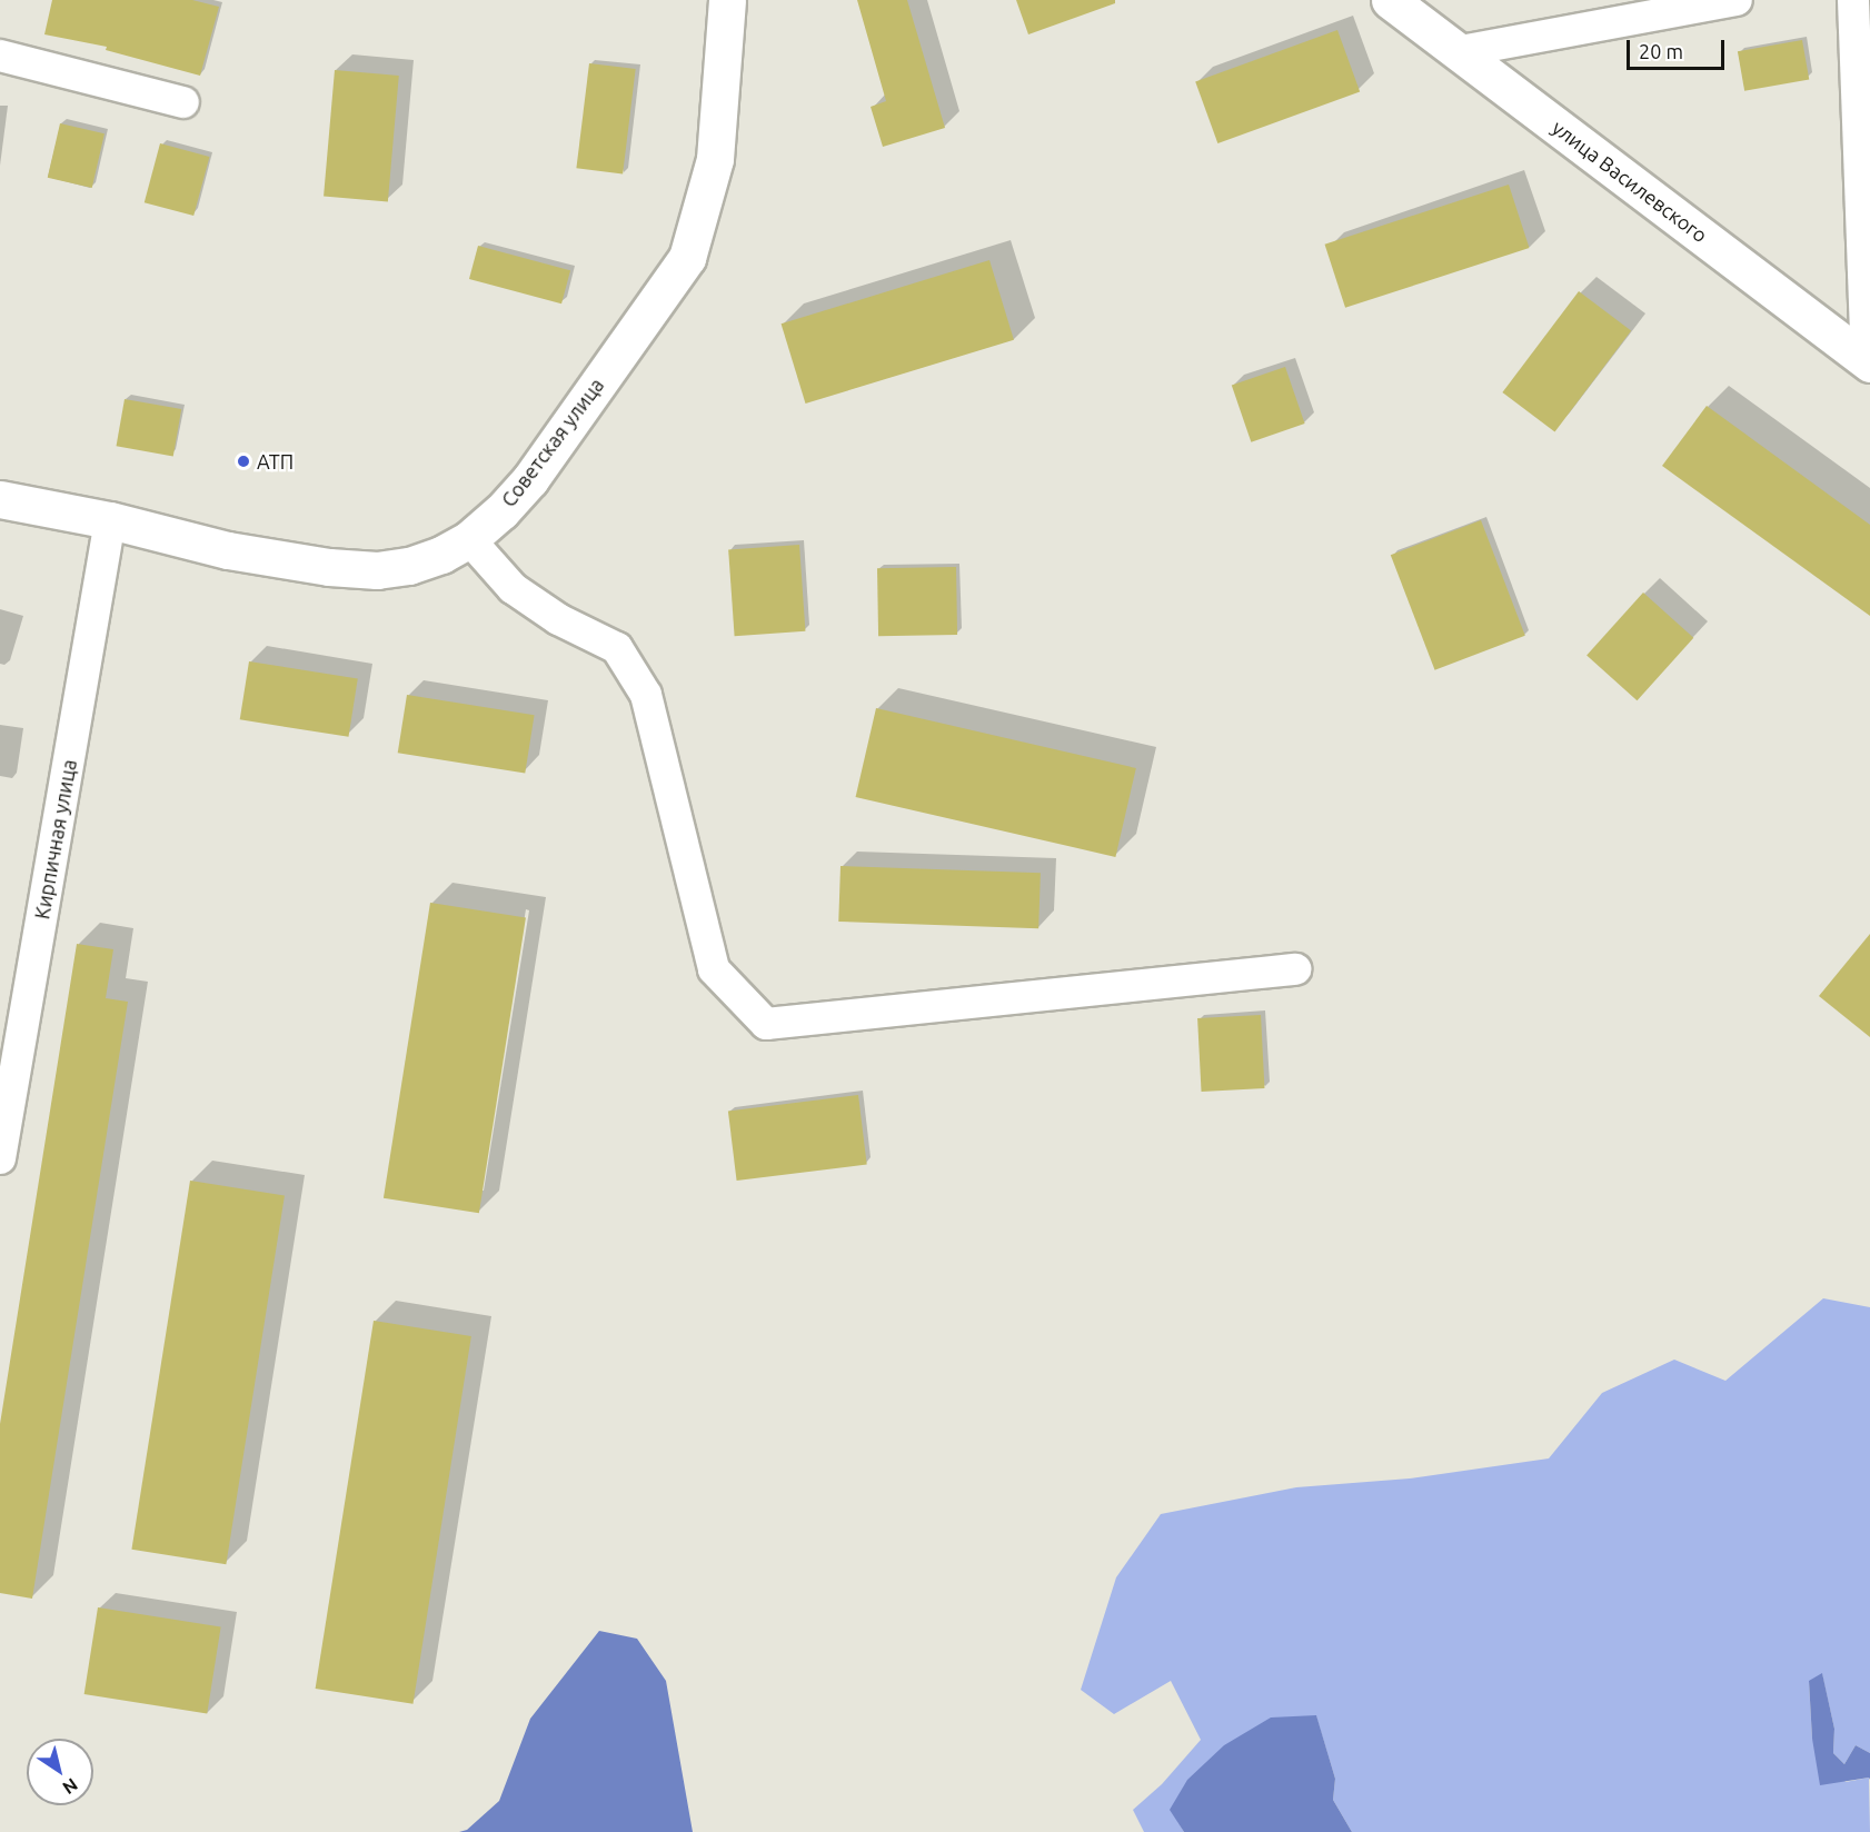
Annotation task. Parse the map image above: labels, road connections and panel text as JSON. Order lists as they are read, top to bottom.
{
  "streets": {
    "street": ["улица Василевского", "Советская улица", "Кирпичная улица"]
  },
  "crossings": [
    ["Советская улица", "Кирпичная улица"]
  ],
  "places": ["АТП"],
  "scale_bar": "20 m",
  "north": "bottom right"
}
